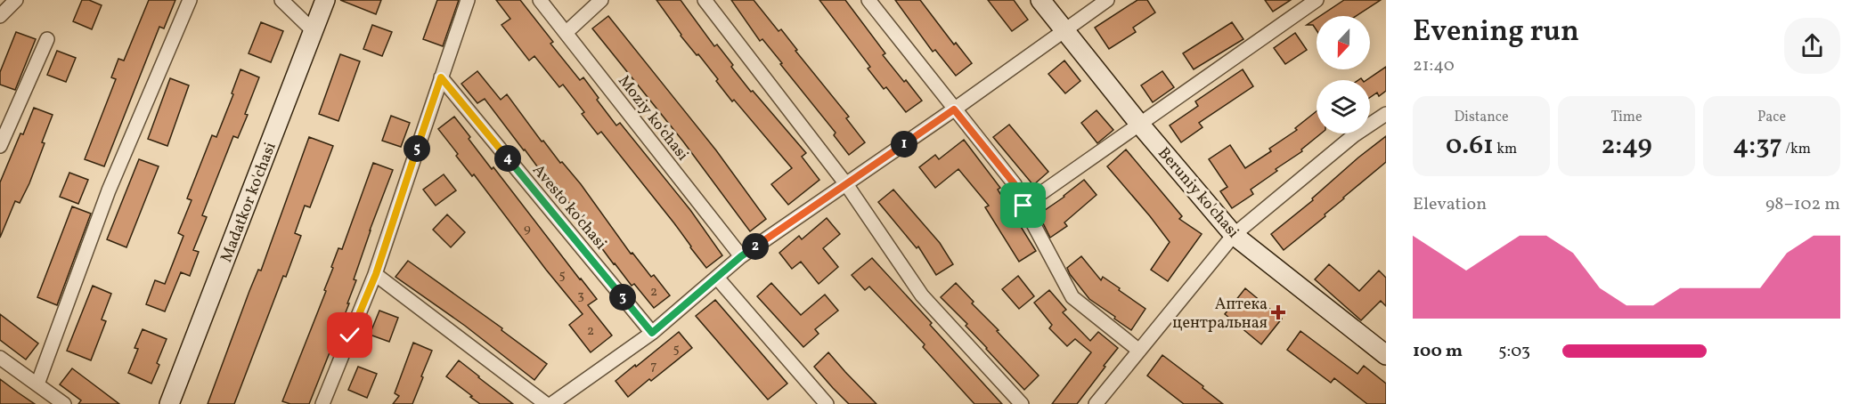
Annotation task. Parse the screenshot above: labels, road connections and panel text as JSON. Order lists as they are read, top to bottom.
{
  "streets": {
    "street": [
      "Moziy ko‘chasi",
      "Beruniy ko'chasi",
      "Madatkor ko'chasi",
      "Avesto ko'chasi"
    ]
  },
  "places": {
    "health": ["Аптека центральная"]
  },
  "house_numbers": [
    "9",
    "5",
    "2",
    "3",
    "2",
    "5",
    "7"
  ],
  "north": "bottom",
  "page": {
    "heading": ["Evening run", "21:40"],
    "stats": [
      ["Distance", "0.61 km"],
      ["Time", "2:49"],
      ["Pace", "4:37 /km"]
    ],
    "pins": [
      "1",
      "5",
      "4",
      "2",
      "3"
    ],
    "chart": ["Elevation", "98–102 m"],
    "list": [
      {
        "name": "100 m",
        "note": "5:03"
      }
    ]
  }
}
